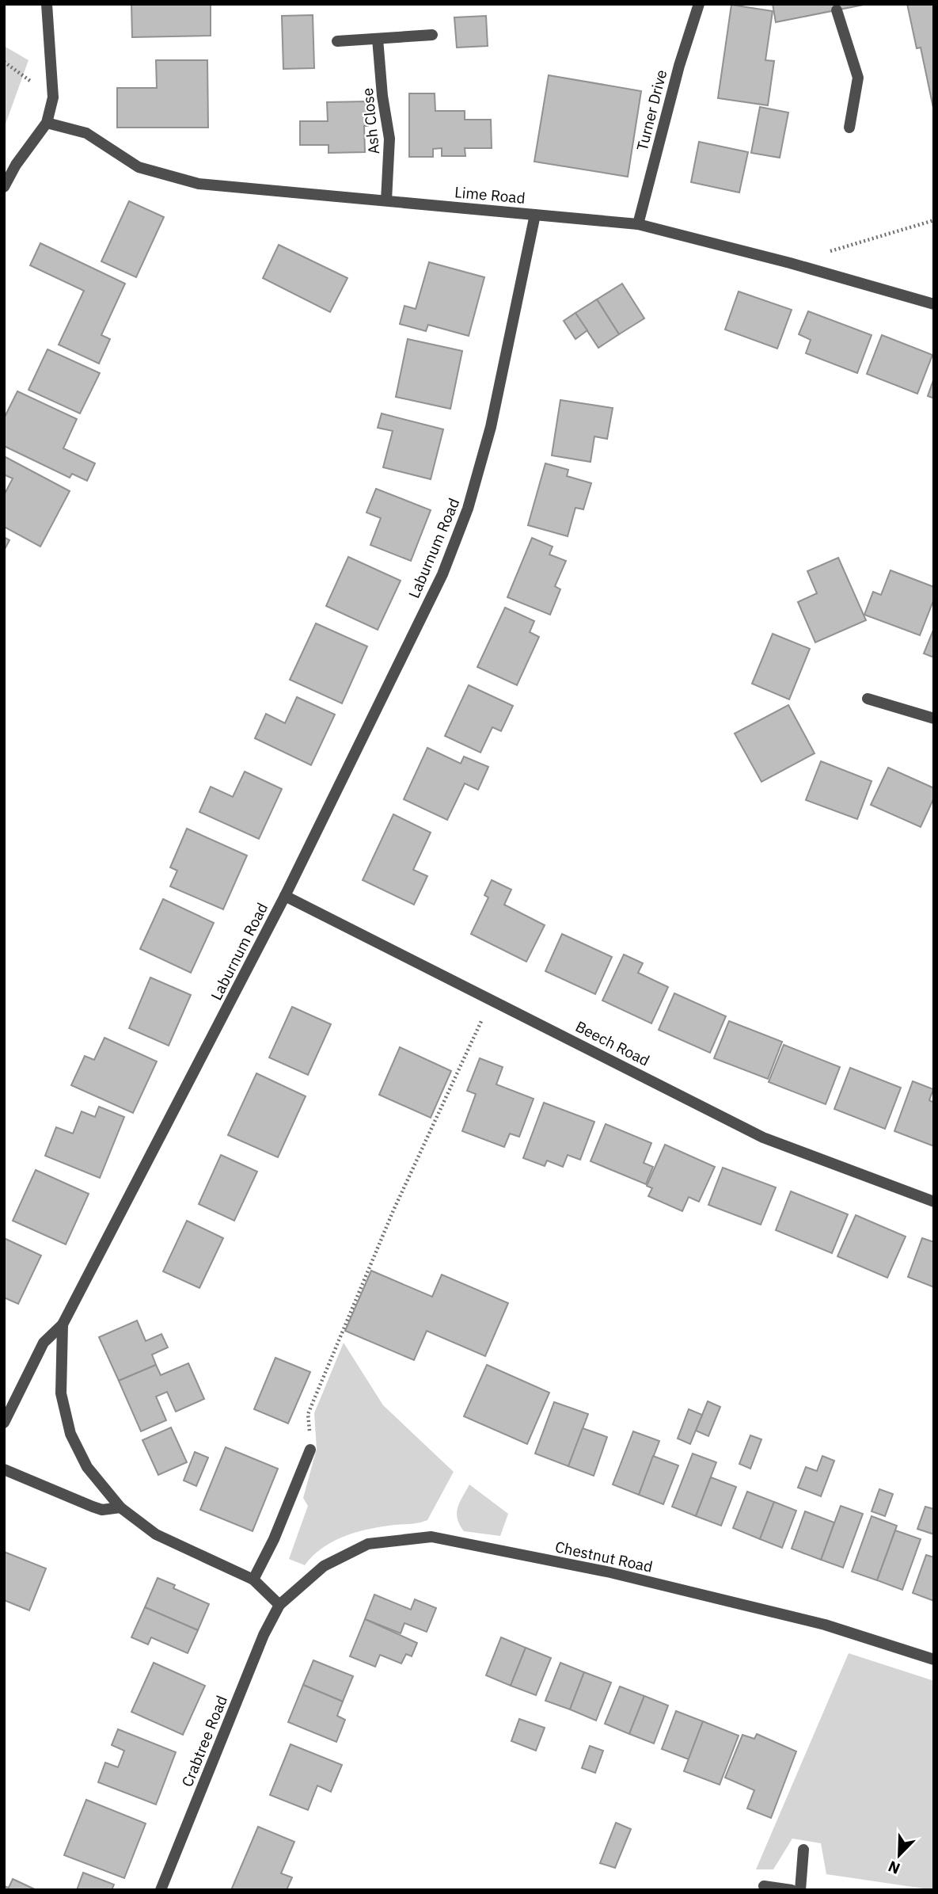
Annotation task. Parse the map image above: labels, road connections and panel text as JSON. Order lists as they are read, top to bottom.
{
  "streets": {
    "street": [
      "Turner Drive",
      "Ash Close",
      "Lime Road",
      "Laburnum Road",
      "Beech Road",
      "Chestnut Road",
      "Crabtree Road"
    ]
  },
  "crossings": [
    ["Turner Drive", "Lime Road"],
    ["Ash Close", "Lime Road"],
    ["Lime Road", "Laburnum Road"],
    ["Laburnum Road", "Beech Road"],
    ["Laburnum Road", "Chestnut Road"],
    ["Laburnum Road", "Crabtree Road"],
    ["Chestnut Road", "Crabtree Road"]
  ],
  "north": "bottom left"
}
